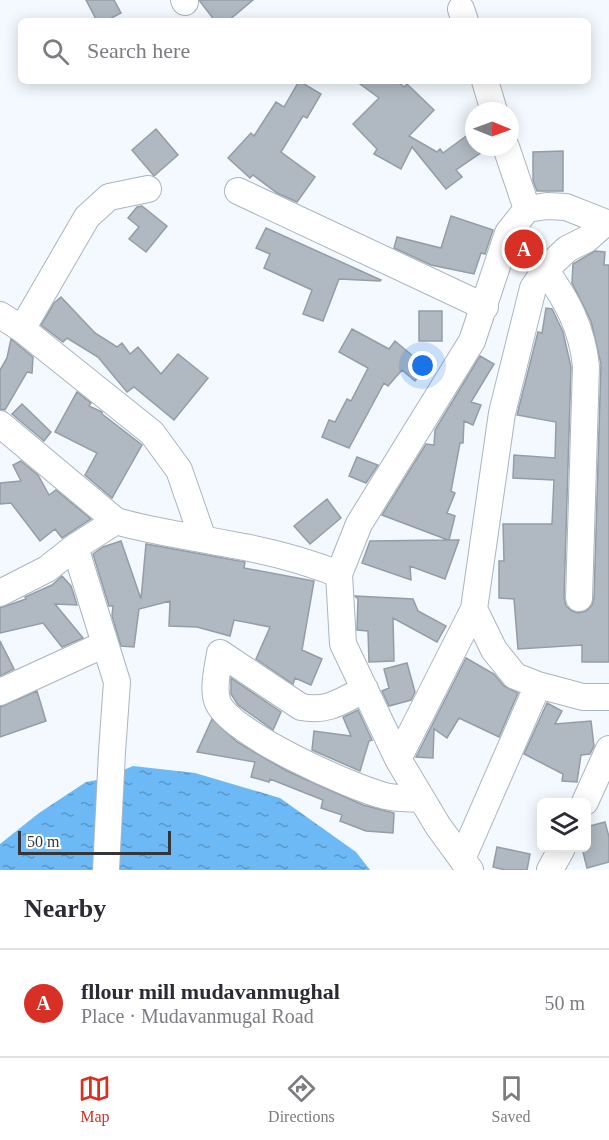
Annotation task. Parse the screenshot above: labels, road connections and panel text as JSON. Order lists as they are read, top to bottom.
{
  "scale_bar": "50 m",
  "north": "right",
  "page": {
    "search": "Search here",
    "pins": "A",
    "scale": "50 m",
    "heading": "Nearby",
    "list": [
      {
        "mark": "A",
        "name": "fllour mill mudavanmughal",
        "note": "Place · Mudavanmugal Road",
        "value": "50 m"
      }
    ],
    "nav": ["Map", "Directions", "Saved"]
  }
}
